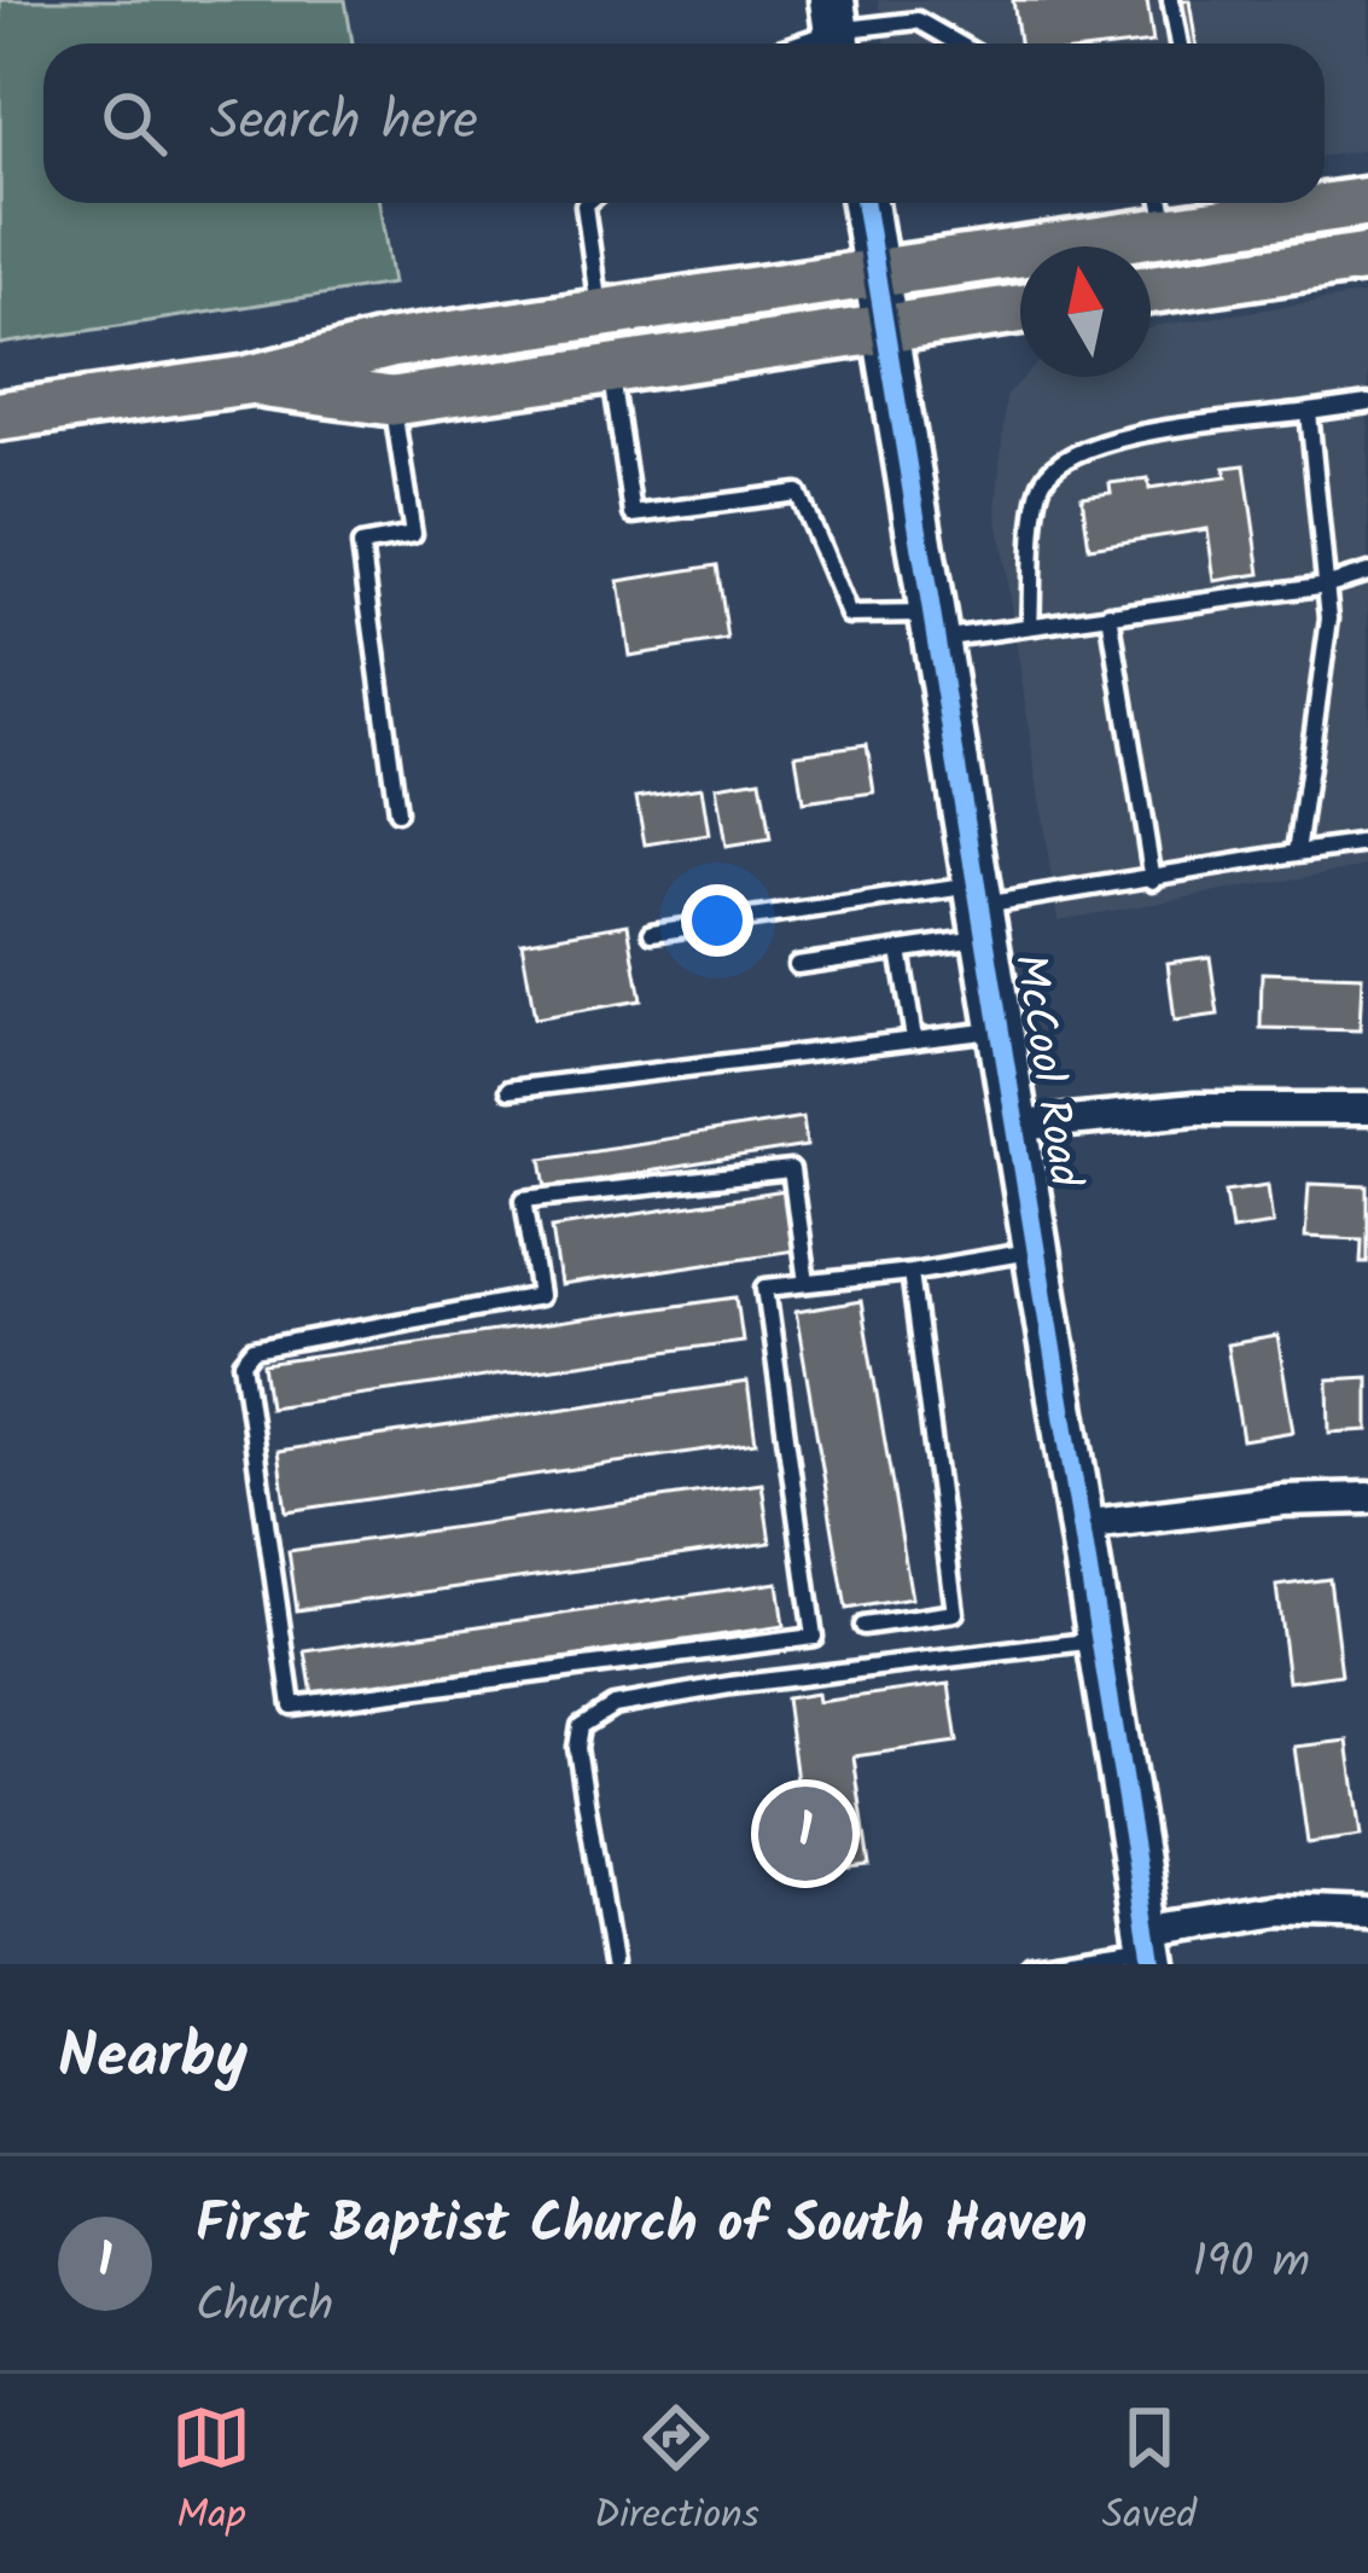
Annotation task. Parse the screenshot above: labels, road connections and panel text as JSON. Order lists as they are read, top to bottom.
{
  "streets": {
    "street": ["McCool Road"]
  },
  "north": "top",
  "page": {
    "search": "Search here",
    "pins": "1",
    "heading": "Nearby",
    "list": [
      {
        "mark": "1",
        "name": "First Baptist Church of South Haven",
        "note": "Church",
        "value": "190 m"
      }
    ],
    "nav": ["Map", "Directions", "Saved"]
  }
}
